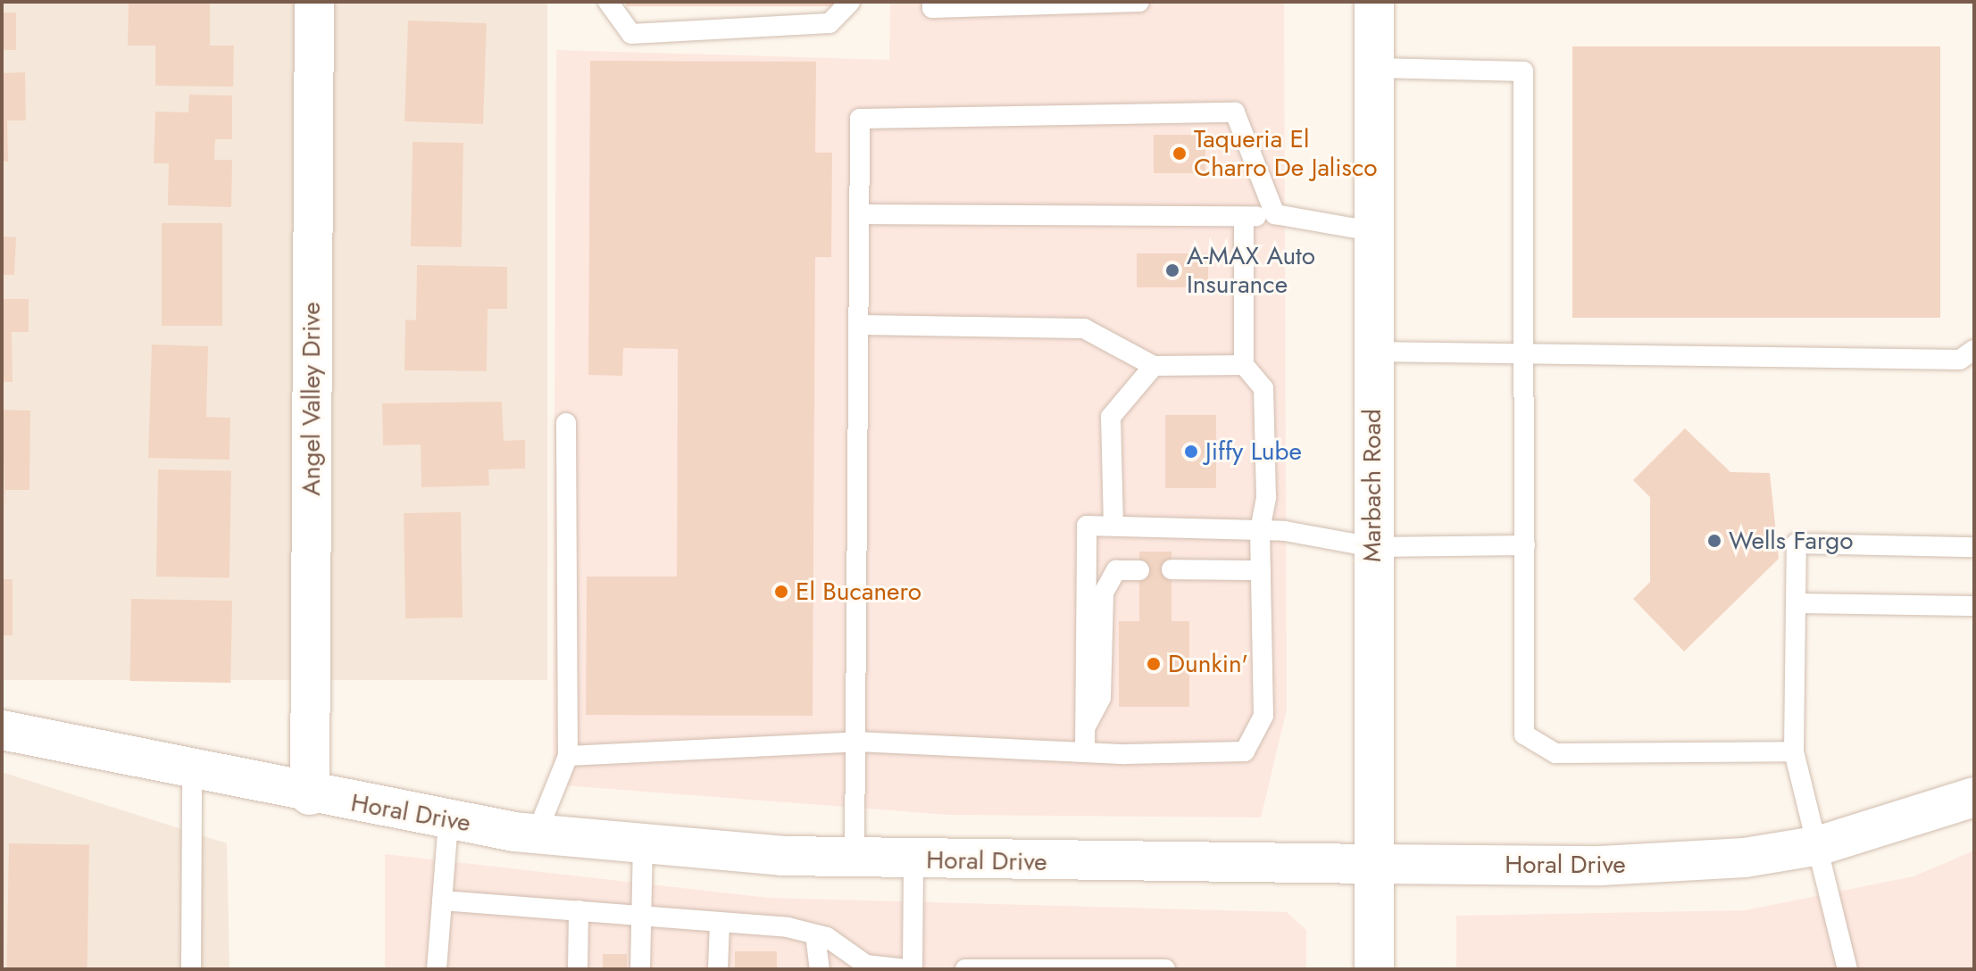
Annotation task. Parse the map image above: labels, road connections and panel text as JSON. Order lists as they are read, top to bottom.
{
  "streets": {
    "street": ["Angel Valley Drive", "Marbach Road", "Horal Drive"]
  },
  "crossings": [
    ["Angel Valley Drive", "Horal Drive"],
    ["Marbach Road", "Horal Drive"]
  ],
  "places": [
    "Taqueria El Charro De Jalisco",
    "A-MAX Auto Insurance",
    "Jiffy Lube",
    "Wells Fargo",
    "El Bucanero",
    "Dunkin'"
  ]
}
